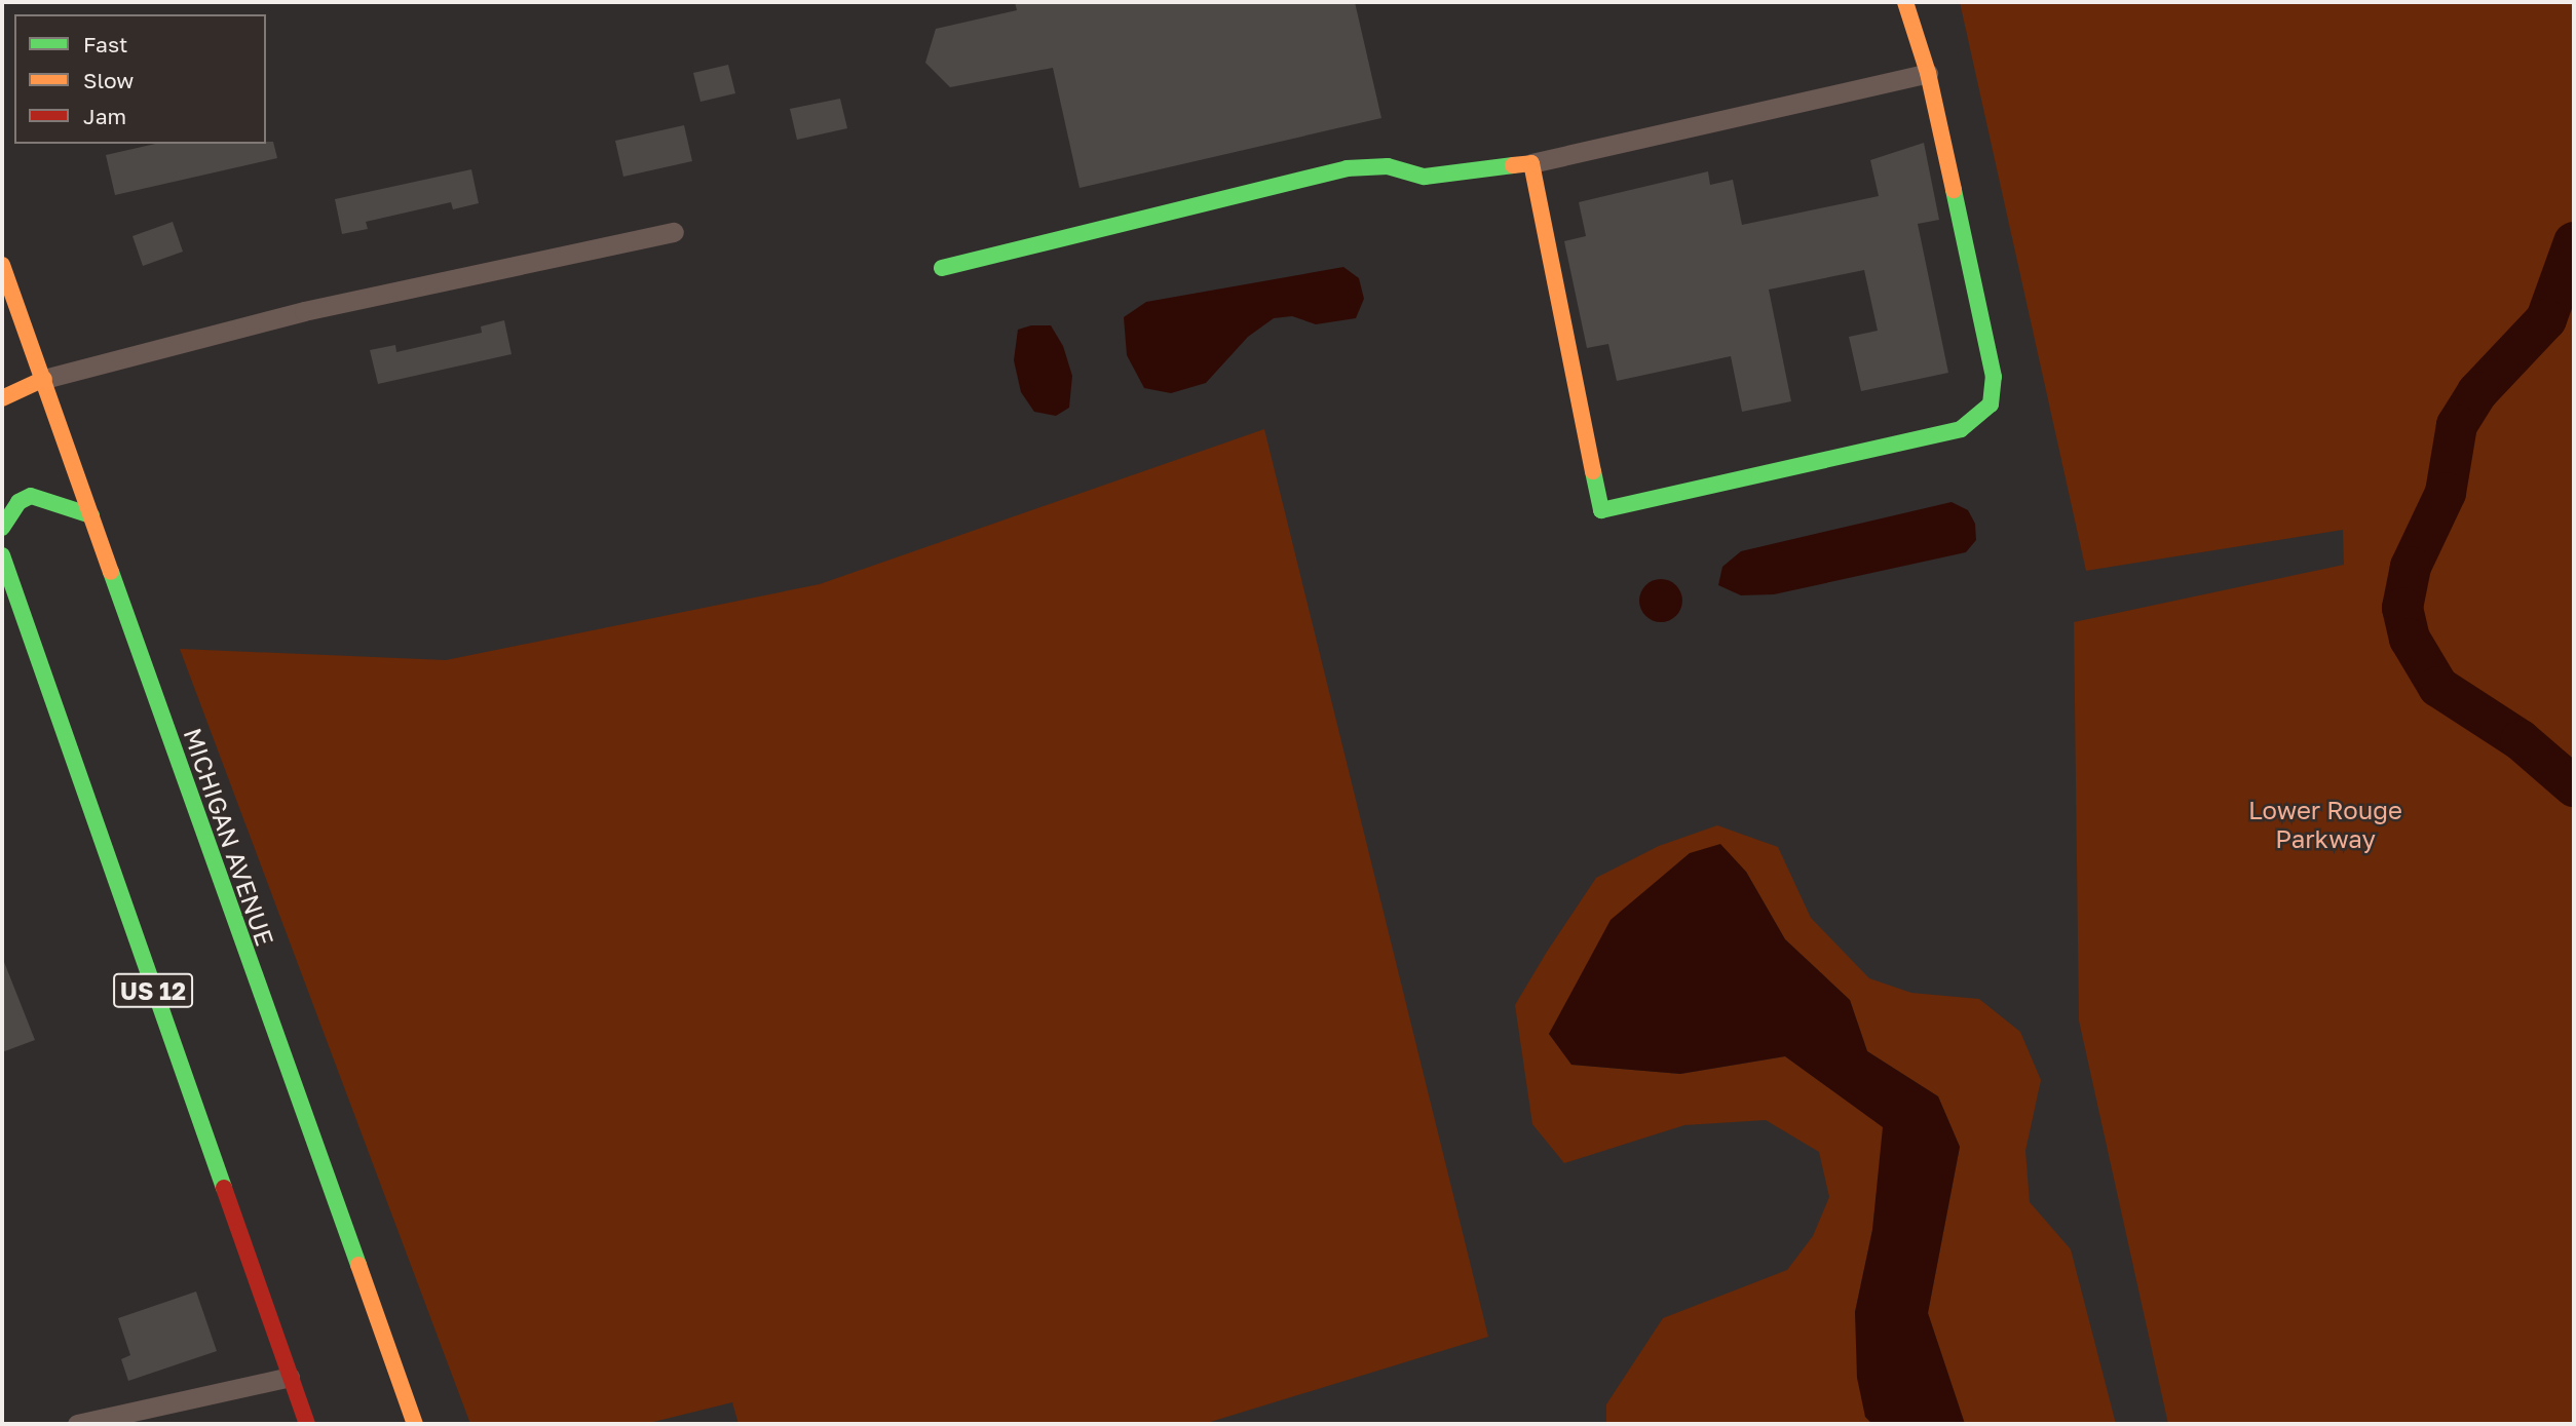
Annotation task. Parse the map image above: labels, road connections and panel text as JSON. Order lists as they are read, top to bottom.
{
  "streets": {
    "main road": ["MICHIGAN AVENUE", "US 12"]
  },
  "parks": ["Lower Rouge Parkway"],
  "legend": ["Fast", "Slow", "Jam"]
}
